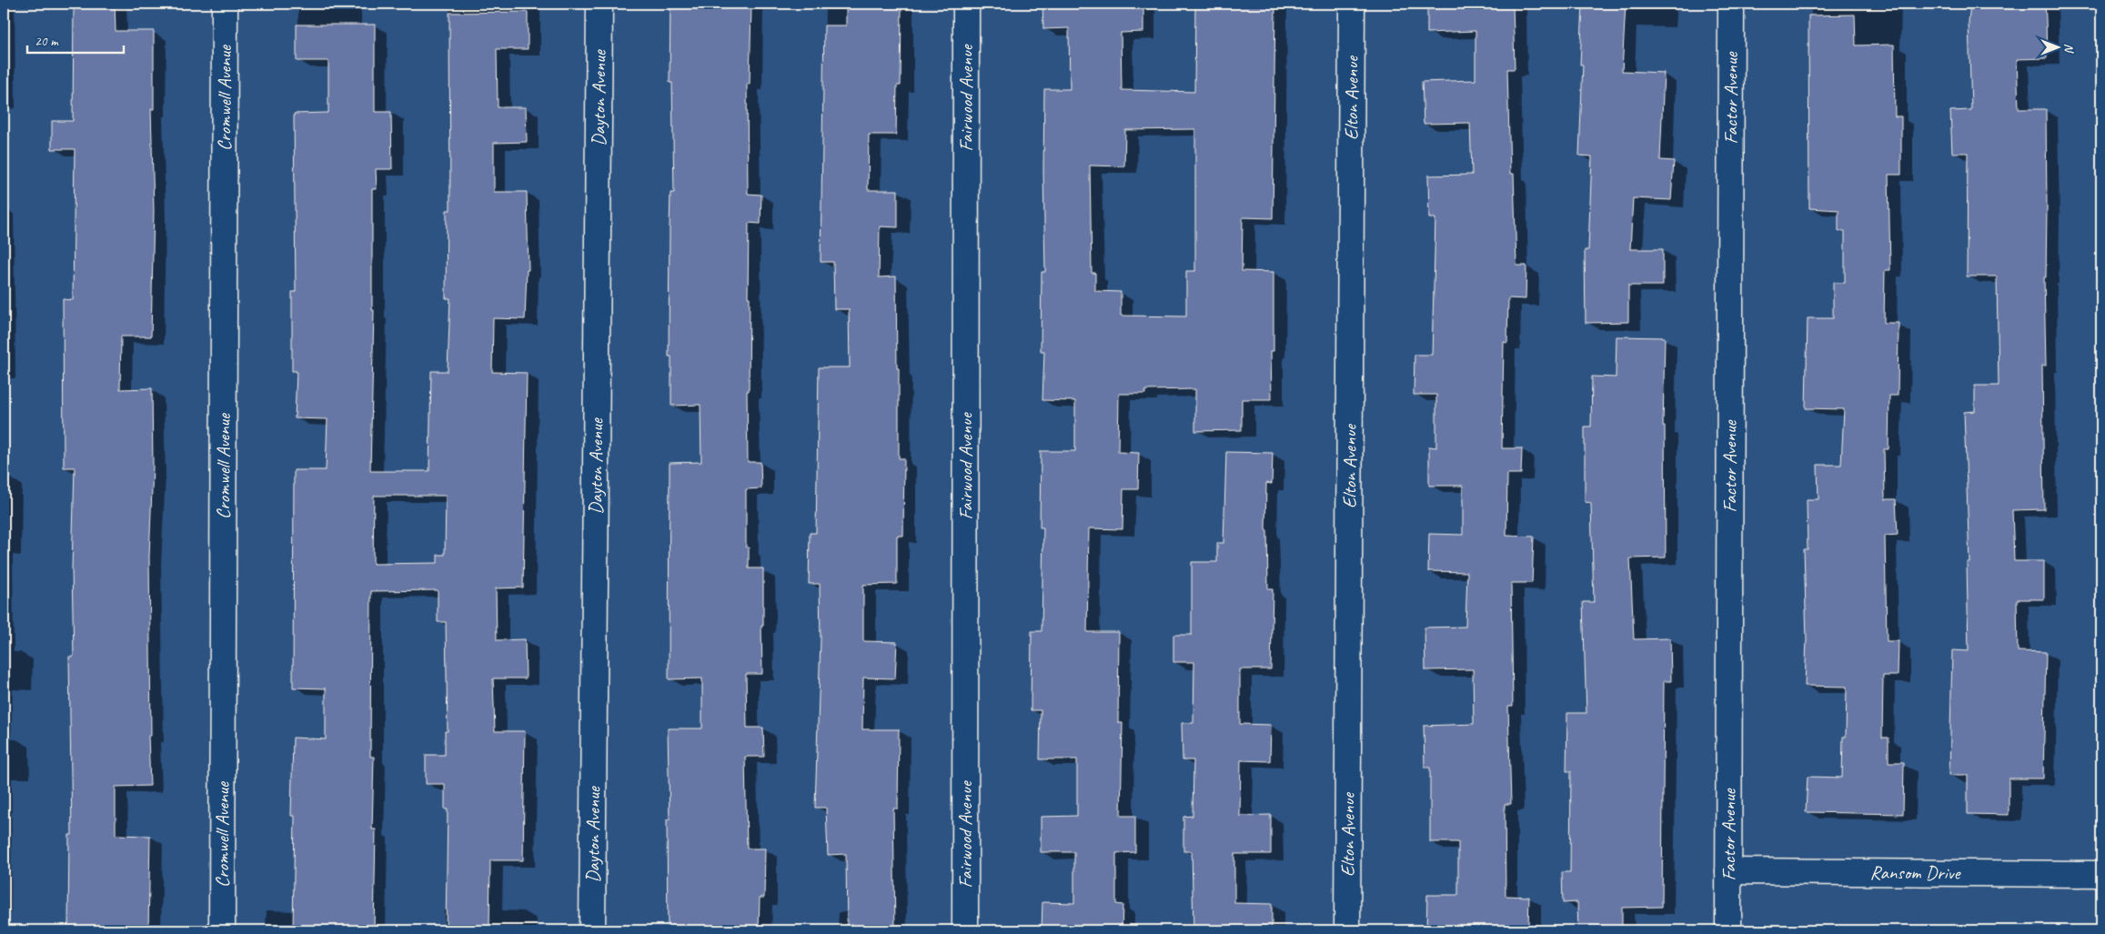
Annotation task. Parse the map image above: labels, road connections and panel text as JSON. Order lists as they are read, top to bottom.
{
  "streets": {
    "street": [
      "Cromwell Avenue",
      "Dayton Avenue",
      "Fairwood Avenue",
      "Elton Avenue",
      "Factor Avenue",
      "Ransom Drive"
    ]
  },
  "crossings": [
    ["Factor Avenue", "Ransom Drive"]
  ],
  "scale_bar": "20 m",
  "north": "right"
}
